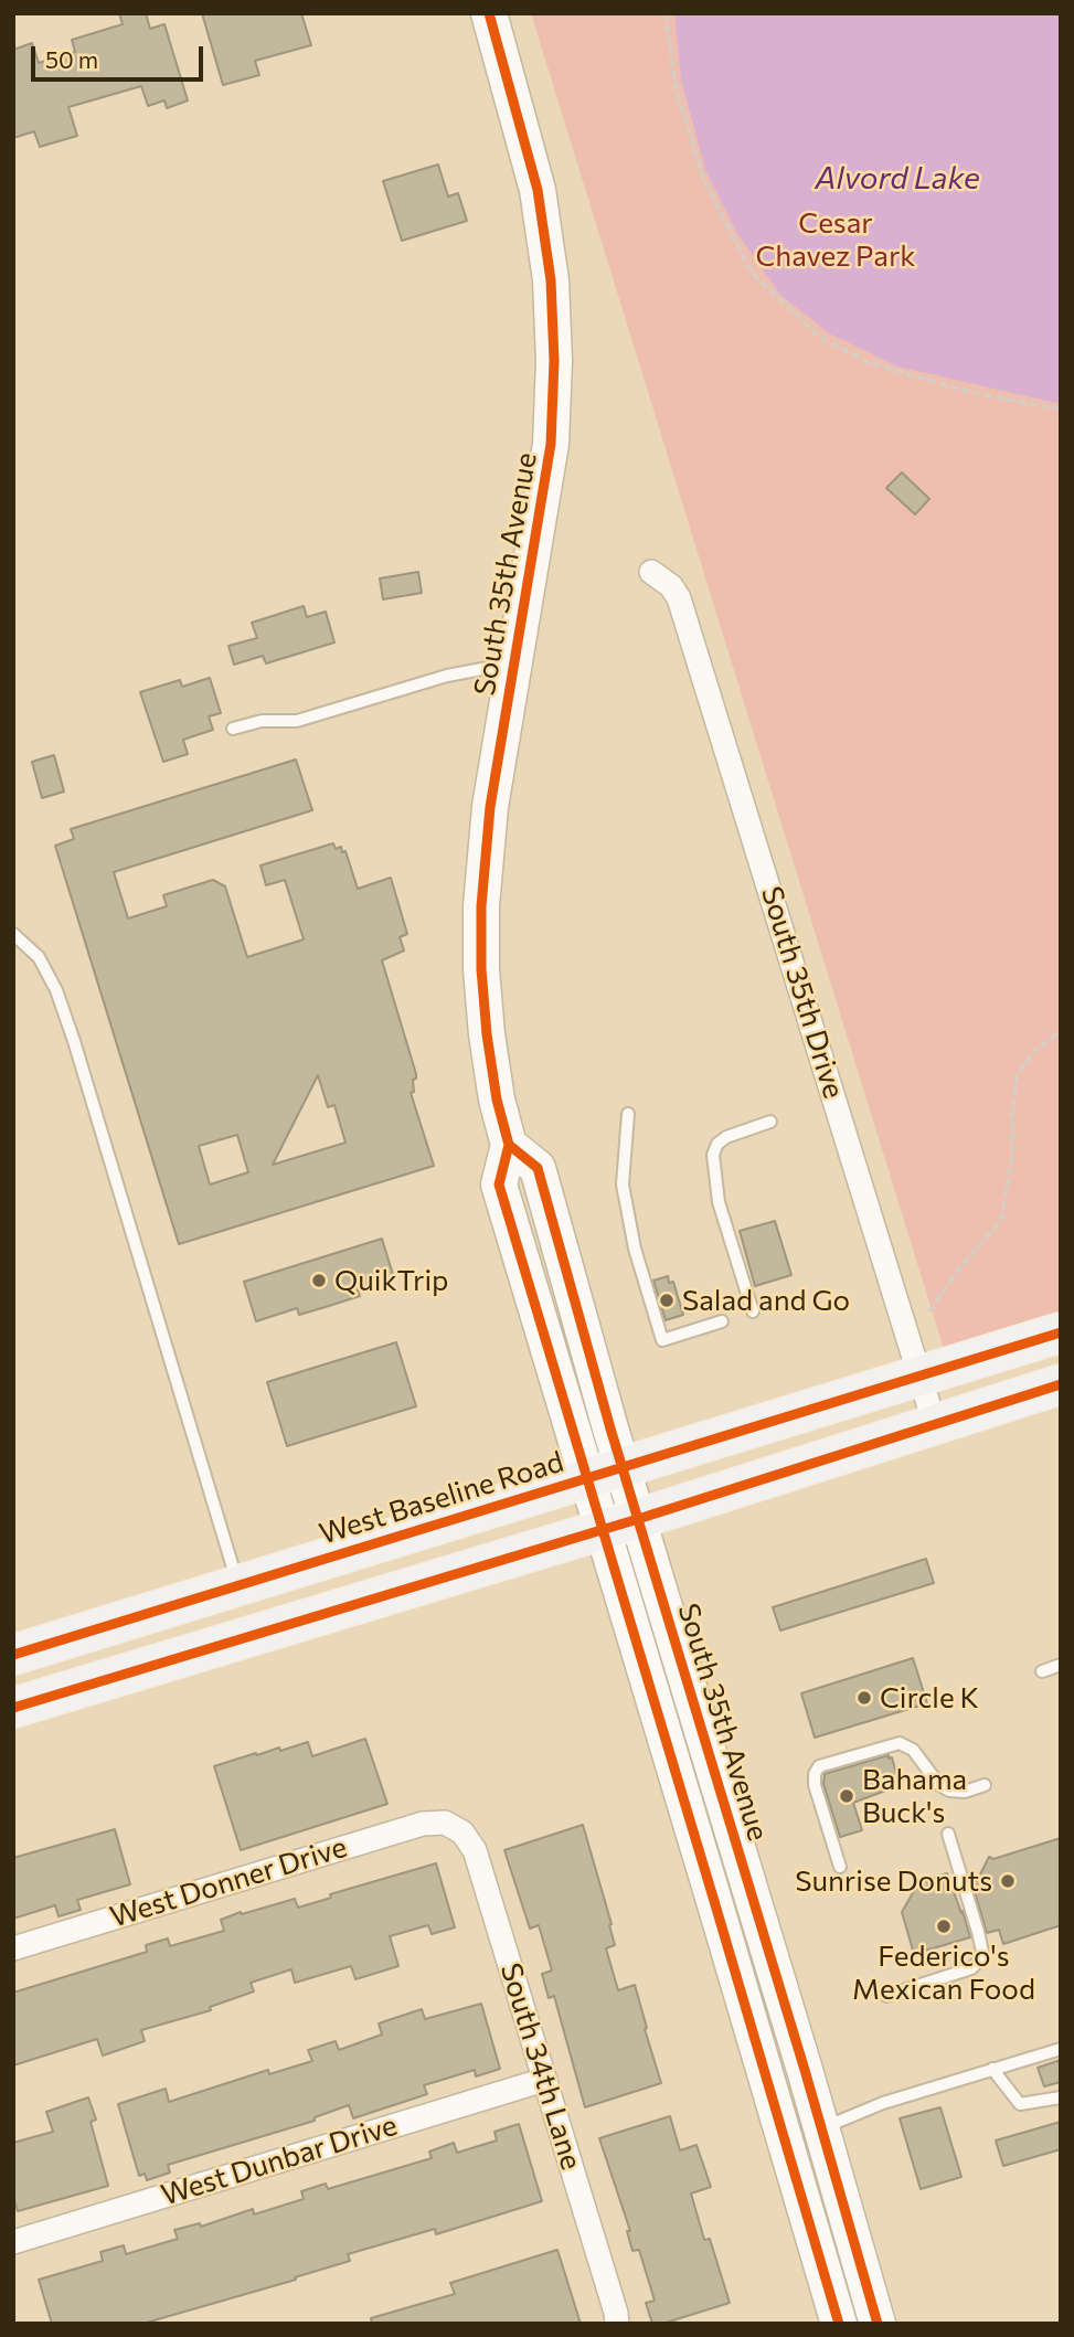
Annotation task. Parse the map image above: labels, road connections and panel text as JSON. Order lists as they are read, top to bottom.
{
  "streets": {
    "main road": ["South 35th Avenue", "West Baseline Road"],
    "street": [
      "South 35th Drive",
      "West Donner Drive",
      "South 34th Lane",
      "West Dunbar Drive"
    ]
  },
  "crossings": [
    ["South 35th Avenue", "West Baseline Road"],
    ["South 35th Drive", "West Baseline Road"],
    ["West Donner Drive", "South 34th Lane"],
    ["South 34th Lane", "West Dunbar Drive"]
  ],
  "water": ["Alvord Lake"],
  "parks": ["Cesar Chavez Park"],
  "places": [
    "QuikTrip",
    "Salad and Go",
    "Circle K",
    "Bahama Buck's",
    "Sunrise Donuts",
    "Federico's Mexican Food"
  ],
  "scale_bar": "50 m"
}
